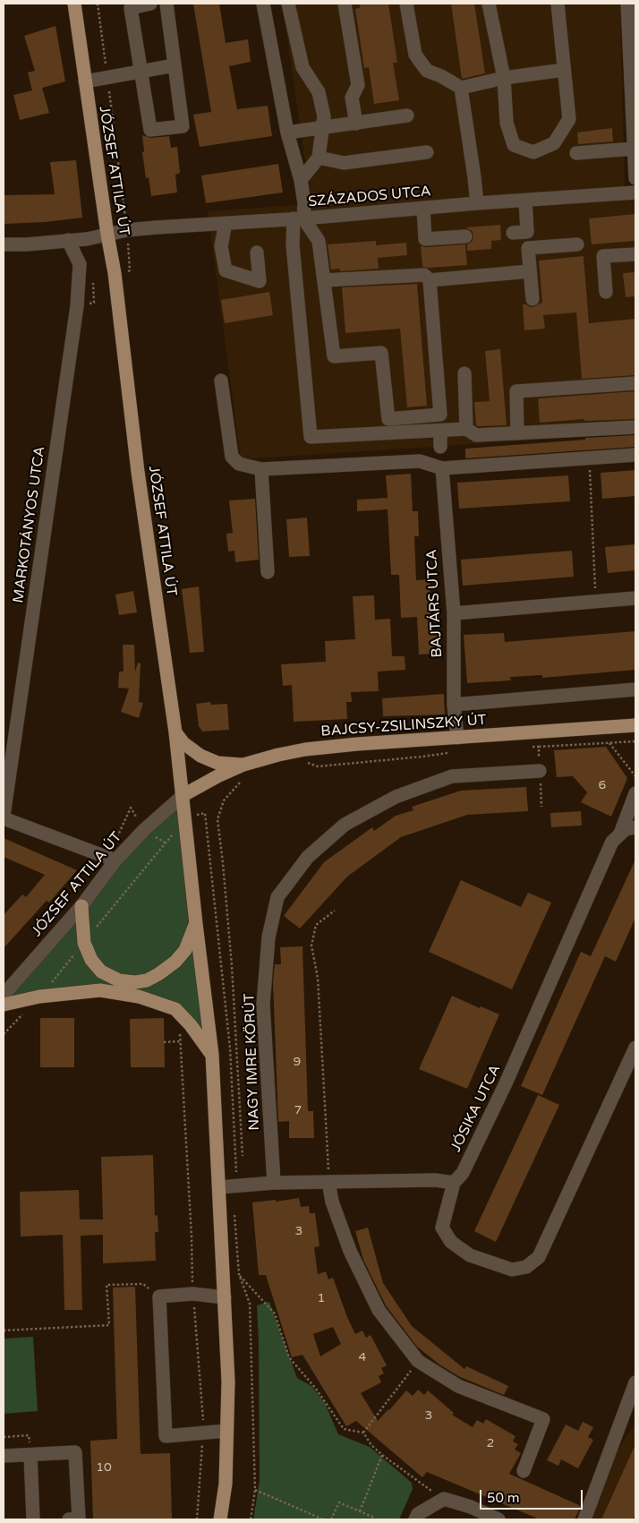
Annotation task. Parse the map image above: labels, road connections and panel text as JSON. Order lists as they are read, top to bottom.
{
  "streets": {
    "main road": ["JÓZSEF ATTILA ÚT", "BAJCSY-ZSILINSZKY ÚT"],
    "street": [
      "SZÁZADOS UTCA",
      "MARKOTÁNYOS UTCA",
      "BAJTÁRS UTCA",
      "NAGY IMRE KÖRÚT",
      "JÓSIKA UTCA"
    ]
  },
  "crossings": [
    ["JÓZSEF ATTILA ÚT", "SZÁZADOS UTCA"],
    ["JÓZSEF ATTILA ÚT", "BAJCSY-ZSILINSZKY ÚT"],
    ["SZÁZADOS UTCA", "MARKOTÁNYOS UTCA"],
    ["BAJTÁRS UTCA", "BAJCSY-ZSILINSZKY ÚT"]
  ],
  "house_numbers": [
    "6",
    "9",
    "7",
    "3",
    "1",
    "4",
    "3",
    "2",
    "10"
  ],
  "scale_bar": "50 m"
}
